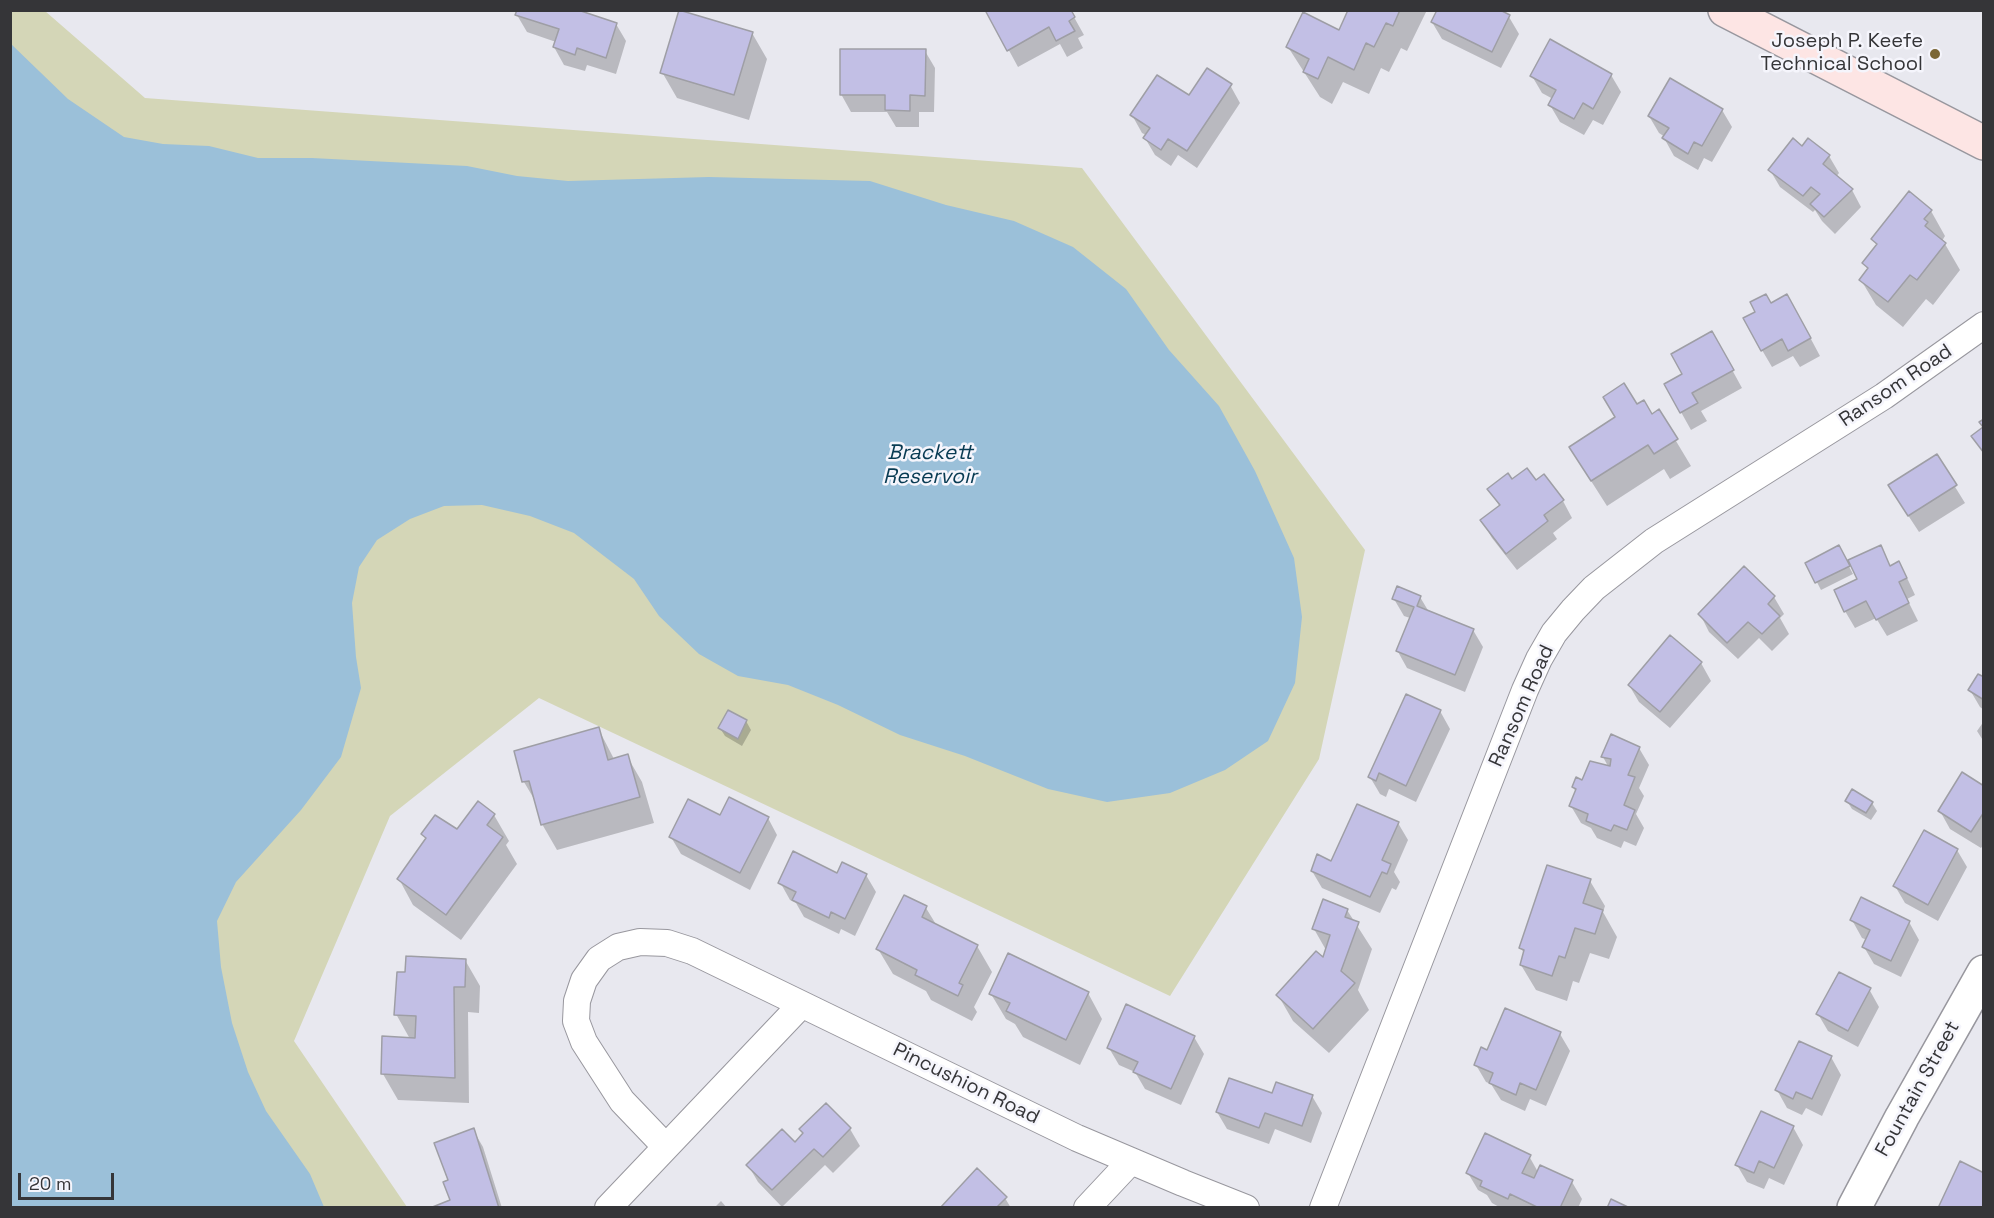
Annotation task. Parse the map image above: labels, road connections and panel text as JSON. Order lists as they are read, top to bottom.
{
  "streets": {
    "street": ["Ransom Road", "Pincushion Road", "Fountain Street"]
  },
  "water": ["Brackett Reservoir"],
  "places": ["Joseph P. Keefe Technical School"],
  "scale_bar": "20 m"
}
